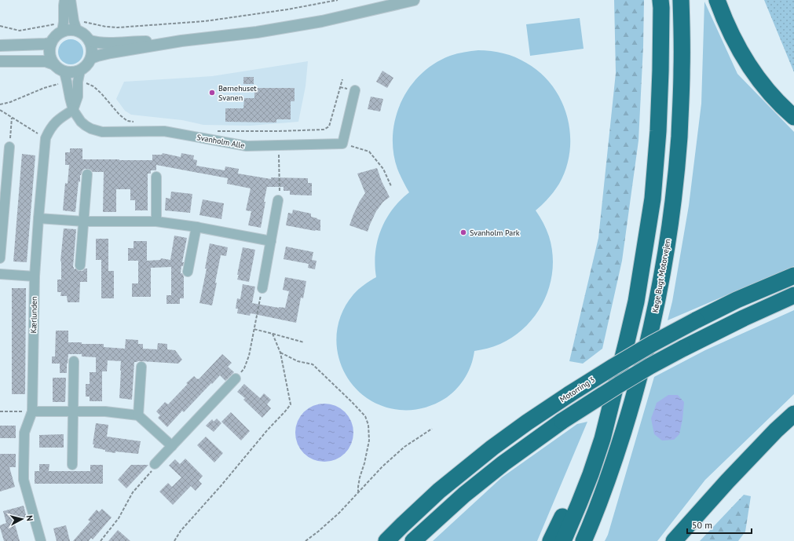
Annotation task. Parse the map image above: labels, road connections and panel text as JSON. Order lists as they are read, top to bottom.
{
  "streets": {
    "highway": ["Køge Bugt Motorvejen", "Motorring 3"],
    "street": ["Svanholm Alle", "Kærlunden"]
  },
  "crossings": [
    ["Svanholm Alle", "Kærlunden"]
  ],
  "places": ["Børnehuset Svanen", "Svanholm Park"],
  "scale_bar": "50 m",
  "north": "right"
}
